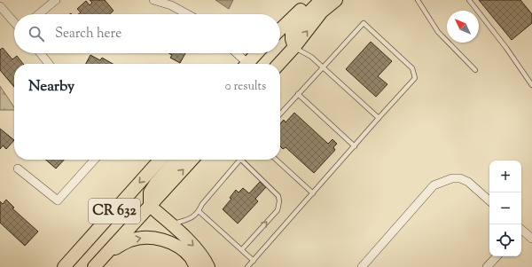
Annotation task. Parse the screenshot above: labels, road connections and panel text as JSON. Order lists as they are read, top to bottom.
{
  "streets": {
    "main road": ["CR 632"]
  },
  "north": "top left",
  "page": {
    "search": "Search here",
    "heading": ["Nearby", "0 results"],
    "map_buttons": ["+", "−"]
  }
}
